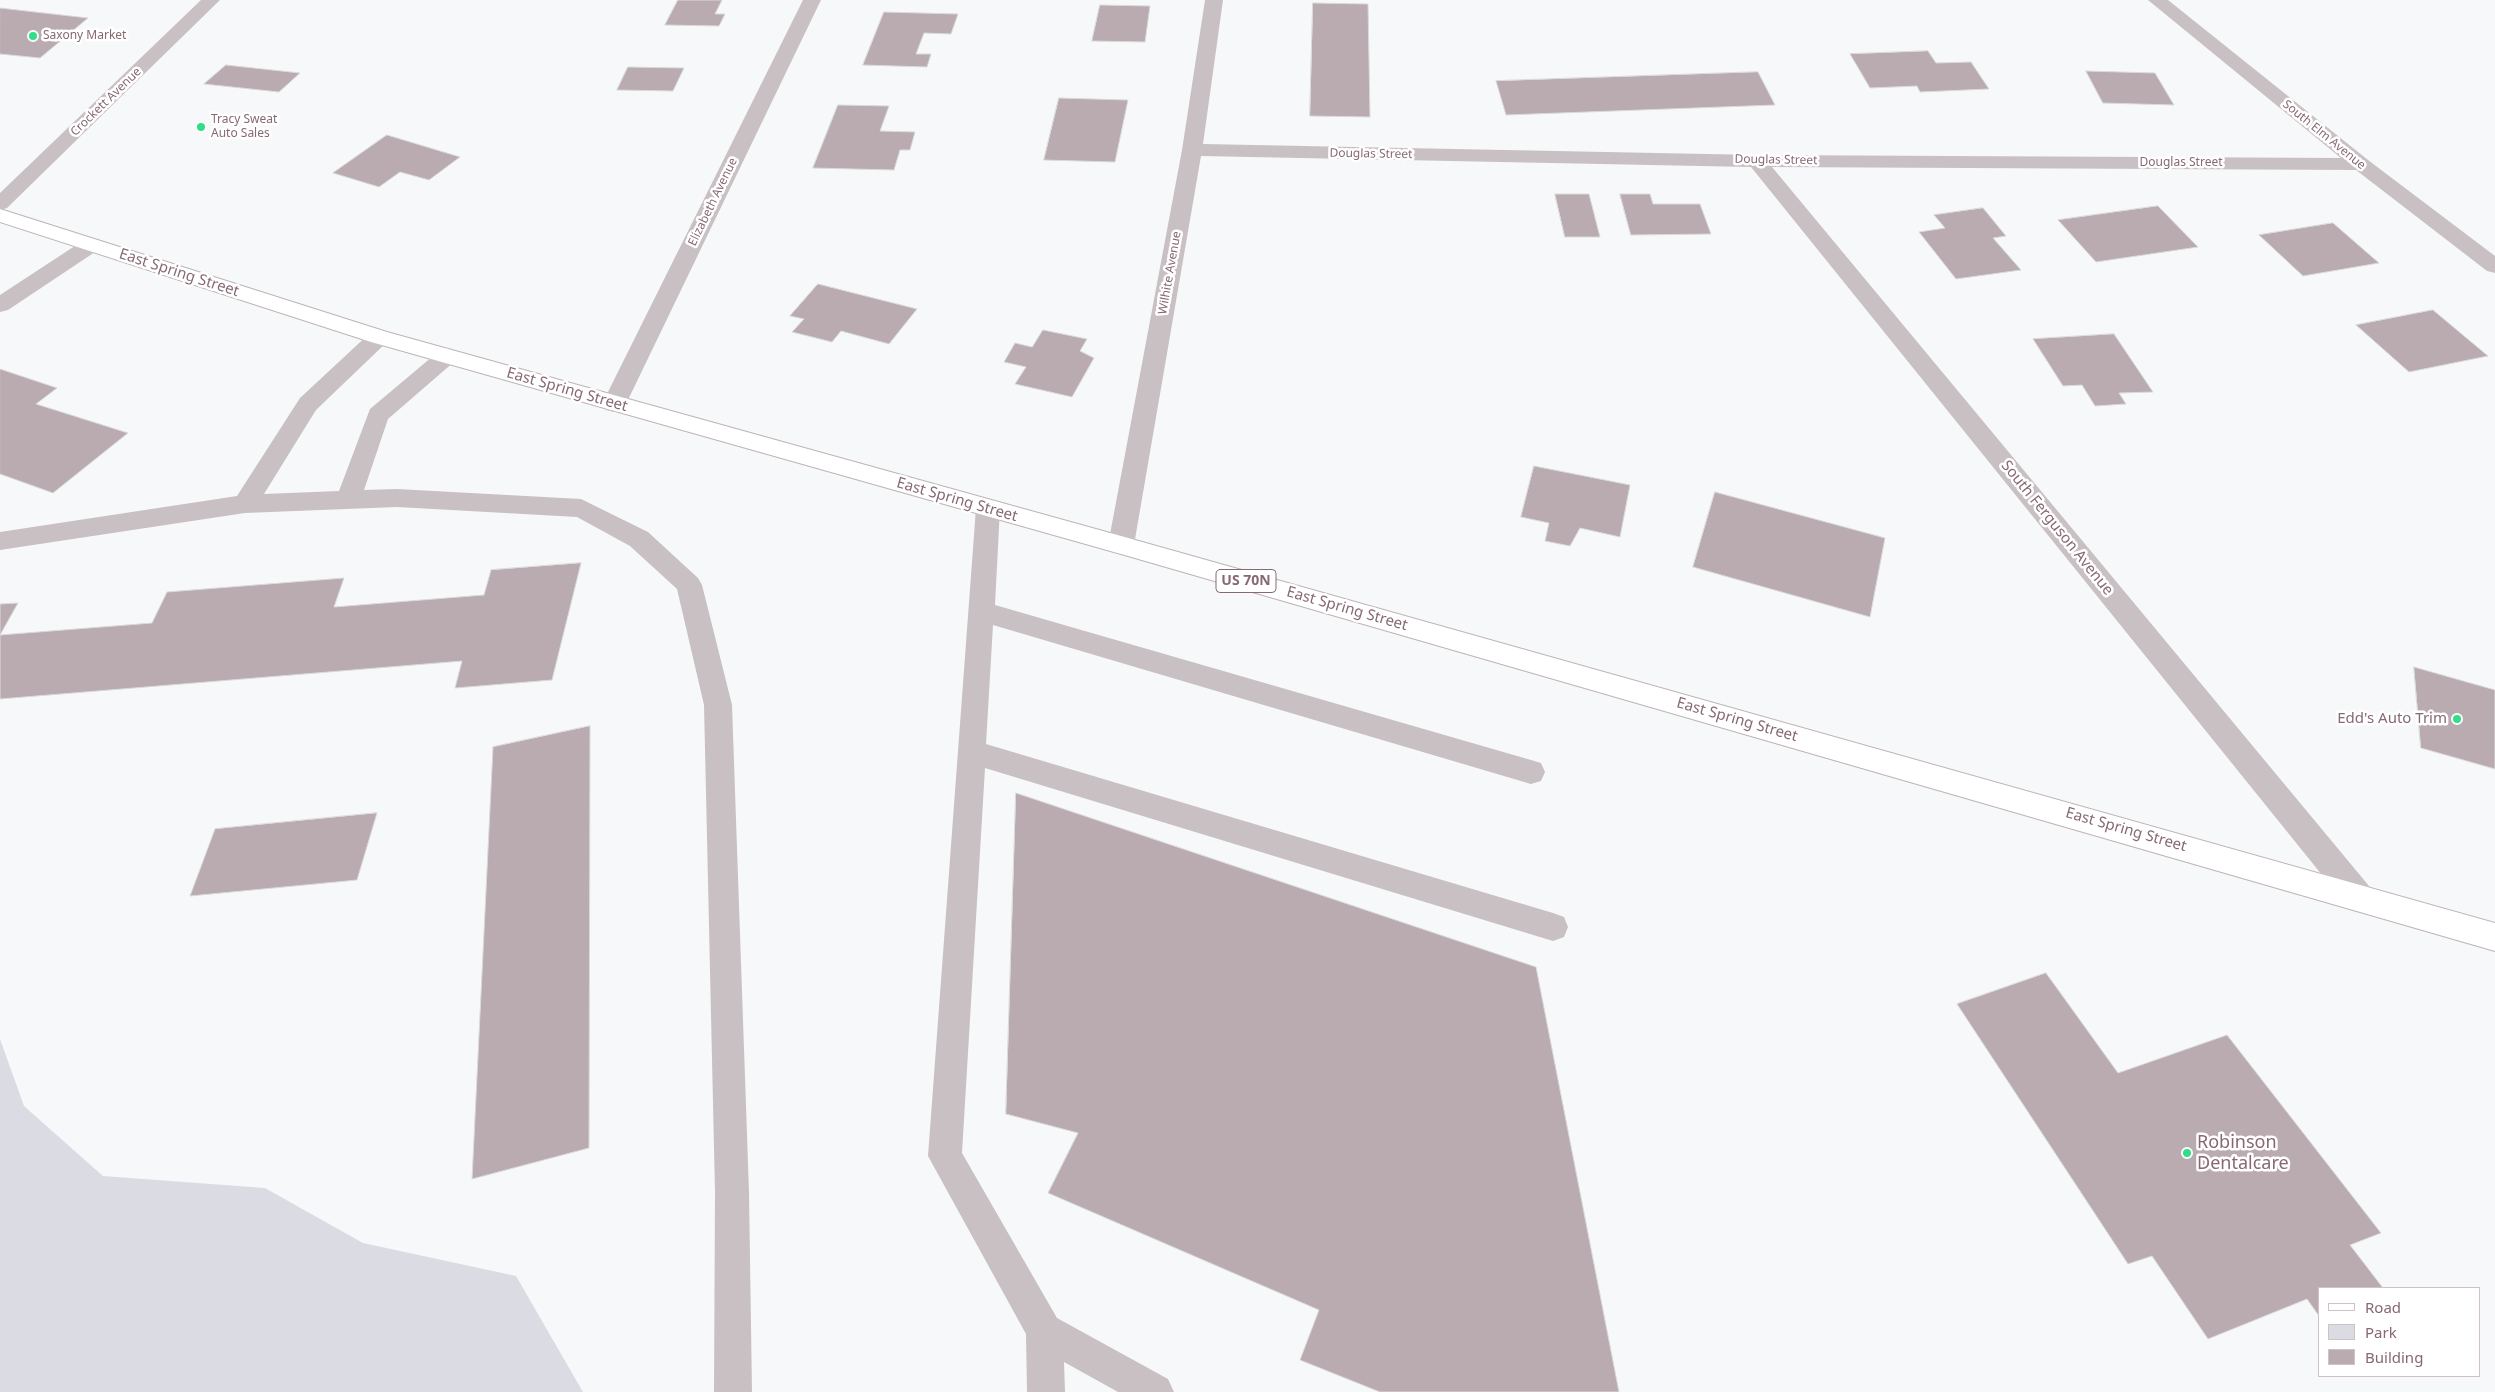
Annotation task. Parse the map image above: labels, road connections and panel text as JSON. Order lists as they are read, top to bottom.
{
  "streets": {
    "main road": ["East Spring Street", "US 70N"],
    "street": [
      "Crockett Avenue",
      "South Elm Avenue",
      "Douglas Street",
      "Elizabeth Avenue",
      "Wilhite Avenue",
      "South Ferguson Avenue"
    ]
  },
  "crossings": [
    ["South Elm Avenue", "Douglas Street"],
    ["Douglas Street", "Wilhite Avenue"],
    ["Douglas Street", "South Ferguson Avenue"],
    ["Elizabeth Avenue", "East Spring Street"],
    ["East Spring Street", "Wilhite Avenue"],
    ["East Spring Street", "South Ferguson Avenue"]
  ],
  "places": [
    "Saxony Market",
    "Tracy Sweat Auto Sales",
    "Edd's Auto Trim",
    "Robinson Dentalcare"
  ],
  "legend": ["Road", "Park", "Building"]
}
